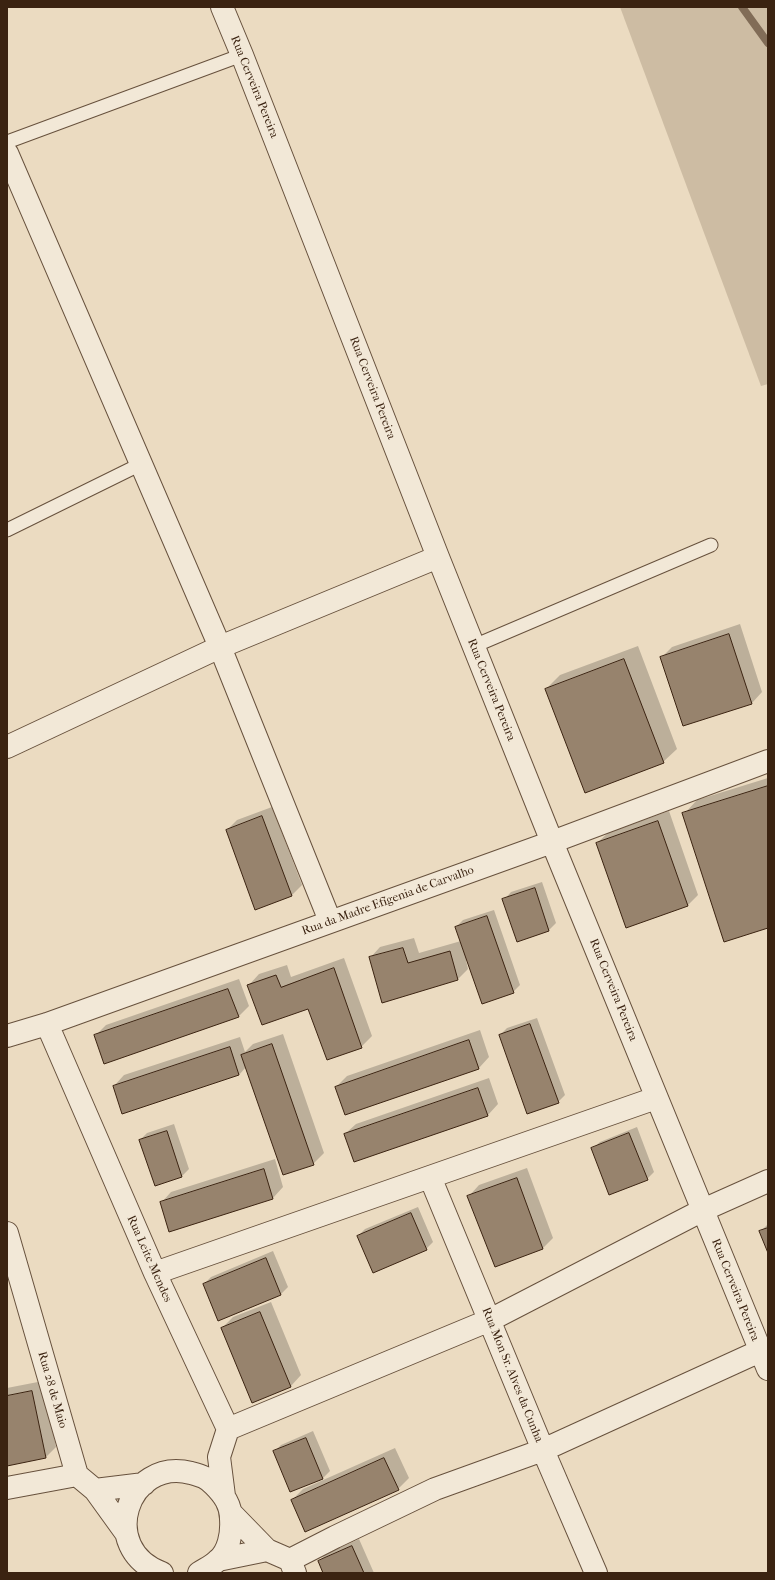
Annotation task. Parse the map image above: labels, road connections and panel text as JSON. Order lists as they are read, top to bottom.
{
  "streets": {
    "street": [
      "Rua Cerveira Pereira",
      "Rua da Madre Efígenia de Carvalho",
      "Rua Leite Mendes",
      "Rua Mon Sr. Alves da Cunha",
      "Rua 28 de Maio"
    ]
  },
  "crossings": [
    ["Rua Cerveira Pereira", "Rua da Madre Efígenia de Carvalho"],
    ["Rua da Madre Efígenia de Carvalho", "Rua Leite Mendes"]
  ]
}
